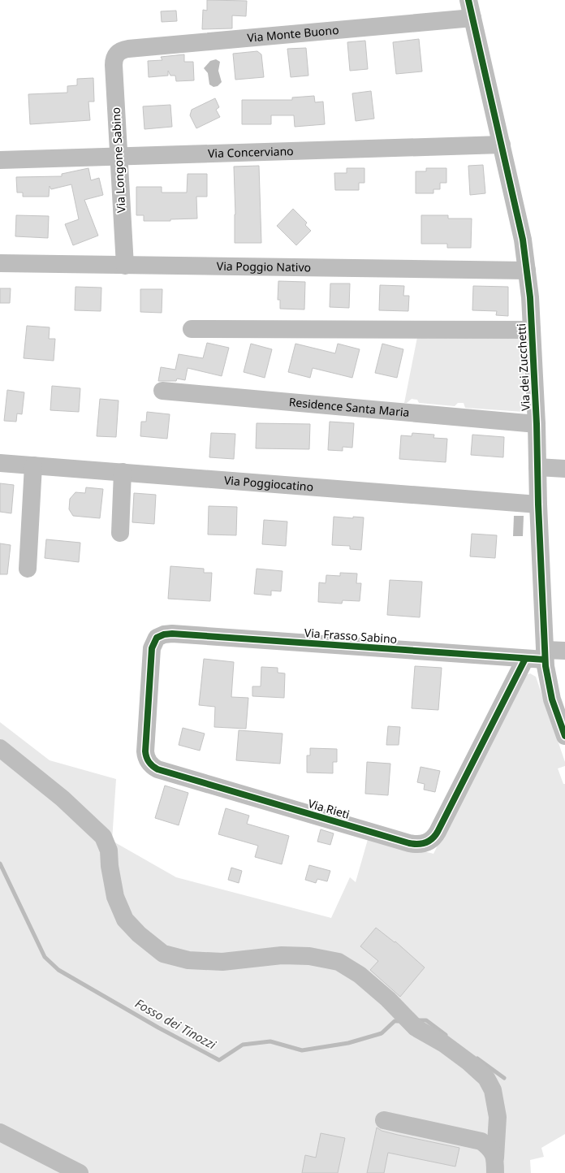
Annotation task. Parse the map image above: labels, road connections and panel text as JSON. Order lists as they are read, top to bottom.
{
  "streets": {
    "street": [
      "Via Monte Buono",
      "Via Concerviano",
      "Via Longone Sabino",
      "Via Poggio Nativo",
      "Via dei Zucchetti",
      "Residence Santa Maria",
      "Via Poggiocatino",
      "Via Frasso Sabino",
      "Via Rieti"
    ]
  },
  "crossings": [
    ["Via Monte Buono", "Via Longone Sabino"],
    ["Via Monte Buono", "Via dei Zucchetti"],
    ["Via Concerviano", "Via Longone Sabino"],
    ["Via Concerviano", "Via dei Zucchetti"],
    ["Via Longone Sabino", "Via Poggio Nativo"],
    ["Via Poggio Nativo", "Via dei Zucchetti"],
    ["Via dei Zucchetti", "Residence Santa Maria"],
    ["Via dei Zucchetti", "Via Poggiocatino"],
    ["Via dei Zucchetti", "Via Frasso Sabino"],
    ["Via Frasso Sabino", "Via Rieti"]
  ],
  "water": ["Fosso dei Tinozzi"]
}
